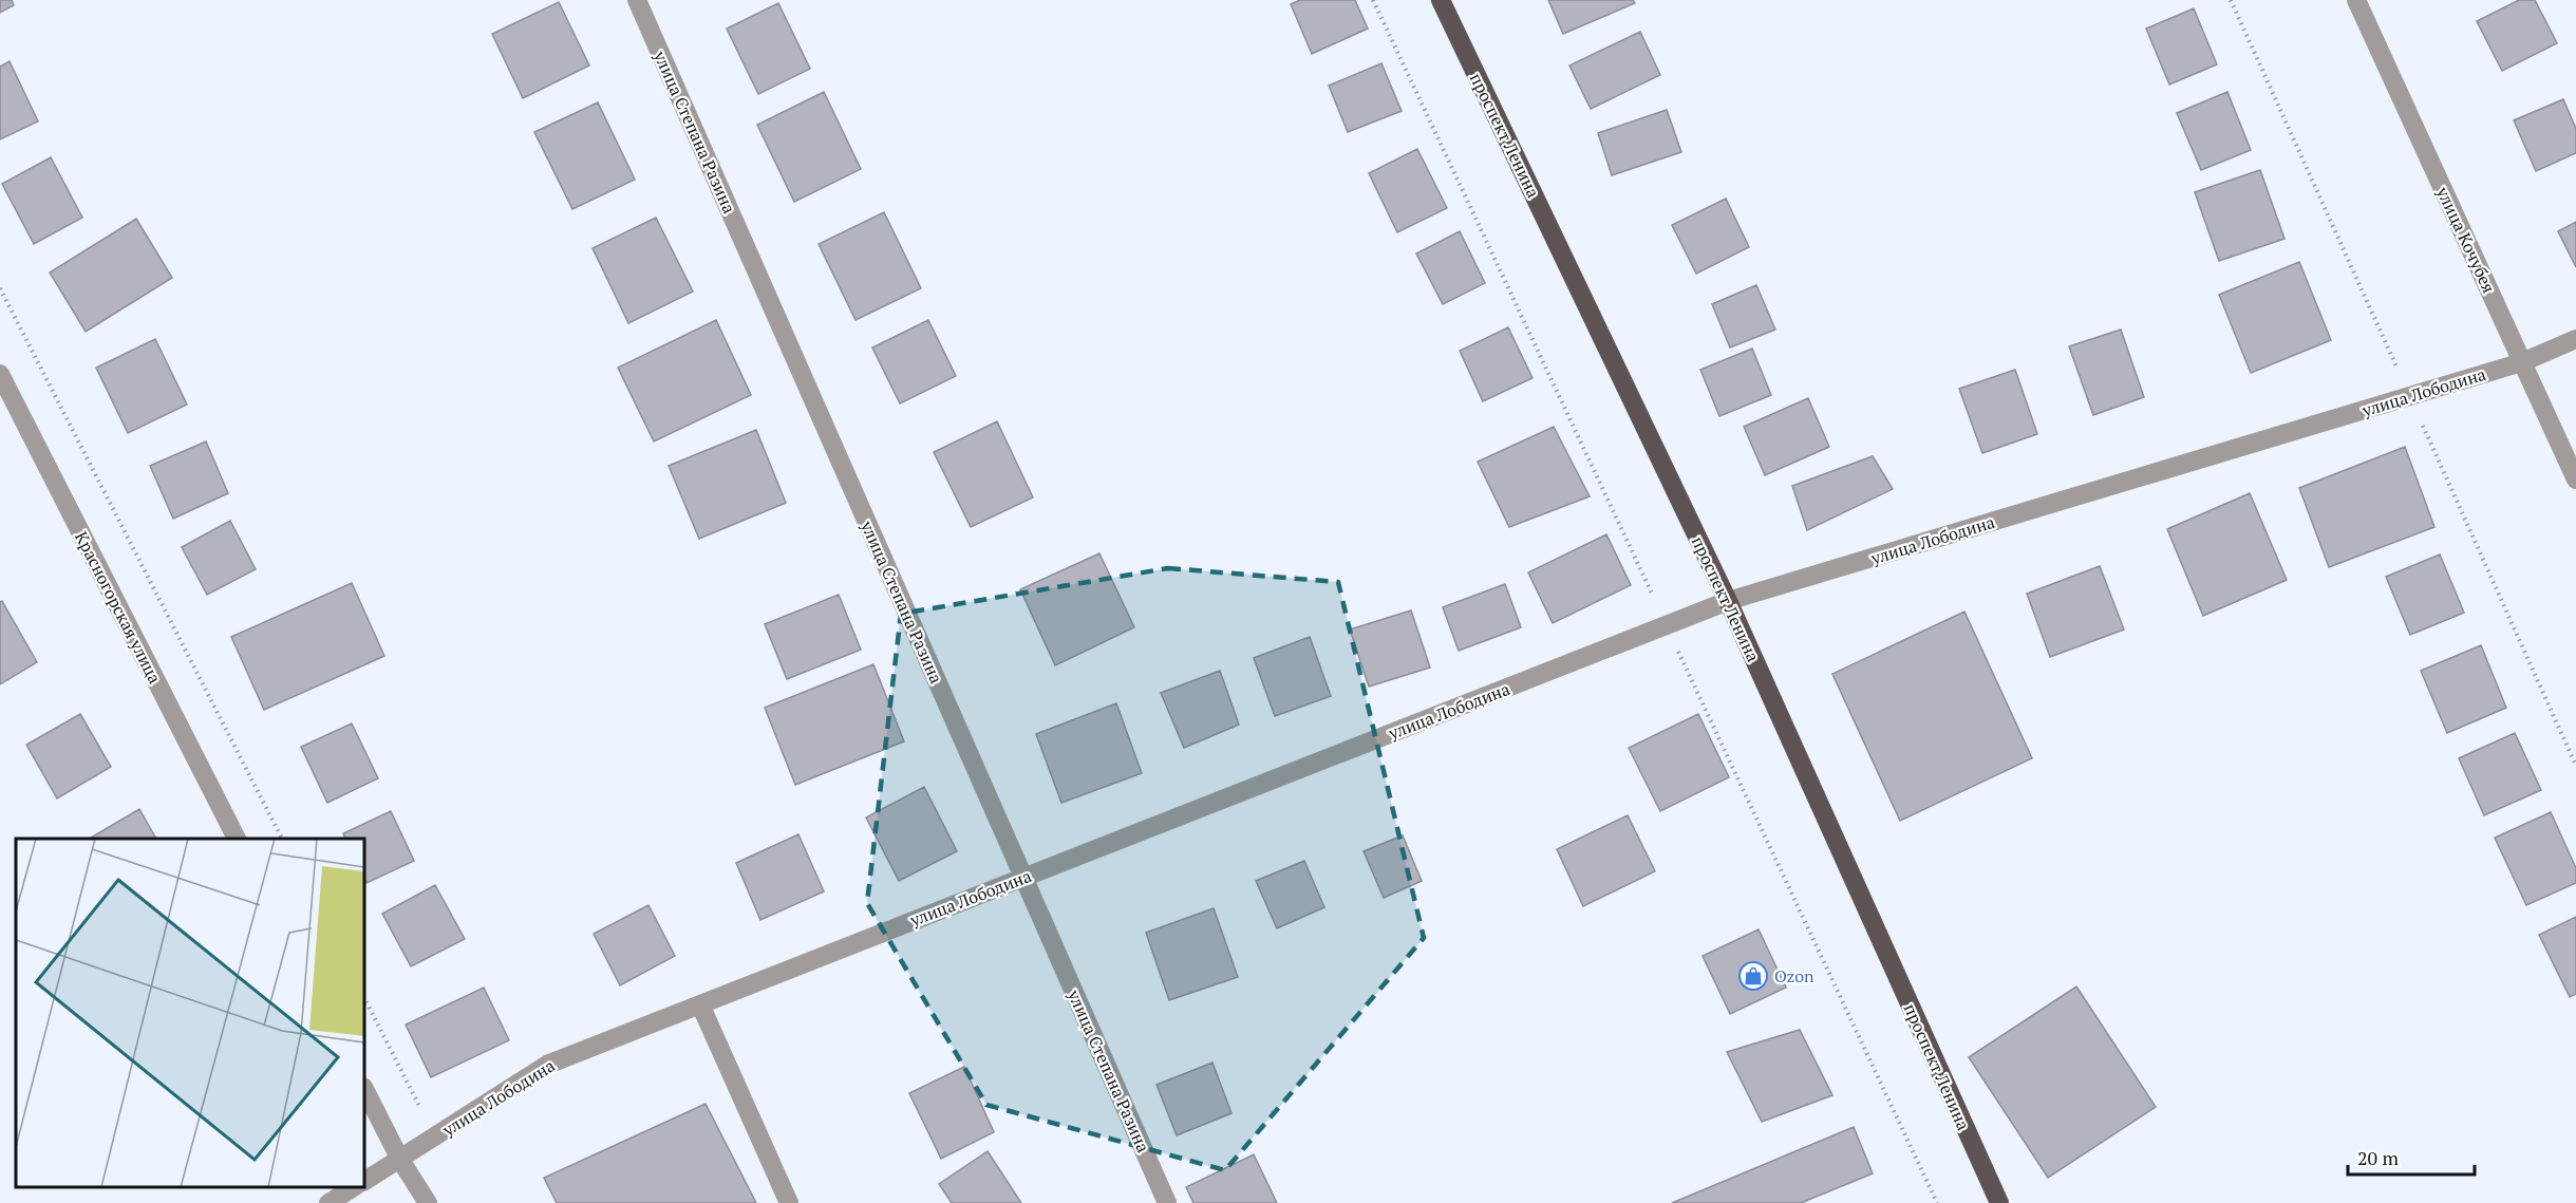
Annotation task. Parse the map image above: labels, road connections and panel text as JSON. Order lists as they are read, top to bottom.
{
  "streets": {
    "main road": ["проспект Ленина"],
    "street": [
      "улица Степана Разина",
      "улица Кочубея",
      "улица Лободина",
      "Красногорская улица"
    ]
  },
  "crossings": [
    ["улица Степана Разина", "улица Лободина"],
    ["проспект Ленина", "улица Лободина"],
    ["улица Кочубея", "улица Лободина"]
  ],
  "places": {
    "shop": ["Ozon"]
  },
  "scale_bar": "20 m"
}
